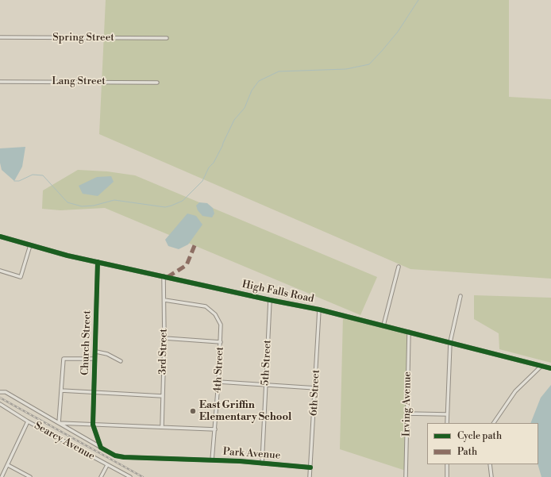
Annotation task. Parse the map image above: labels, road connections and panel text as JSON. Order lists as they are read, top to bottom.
{
  "streets": {
    "street": [
      "Spring Street",
      "Lang Street",
      "High Falls Road",
      "Church Street",
      "3rd Street",
      "5th Street",
      "4th Street",
      "6th Street",
      "Irving Avenue",
      "Searcy Avenue",
      "Park Avenue"
    ]
  },
  "crossings": [
    ["High Falls Road", "Church Street"],
    ["High Falls Road", "3rd Street"],
    ["High Falls Road", "5th Street"],
    ["High Falls Road", "6th Street"],
    ["High Falls Road", "Irving Avenue"],
    ["Church Street", "Park Avenue"],
    ["3rd Street", "4th Street"],
    ["5th Street", "Park Avenue"],
    ["4th Street", "Park Avenue"],
    ["6th Street", "Park Avenue"]
  ],
  "places": ["East Griffin Elementary School"],
  "legend": ["Cycle path", "Path"]
}
